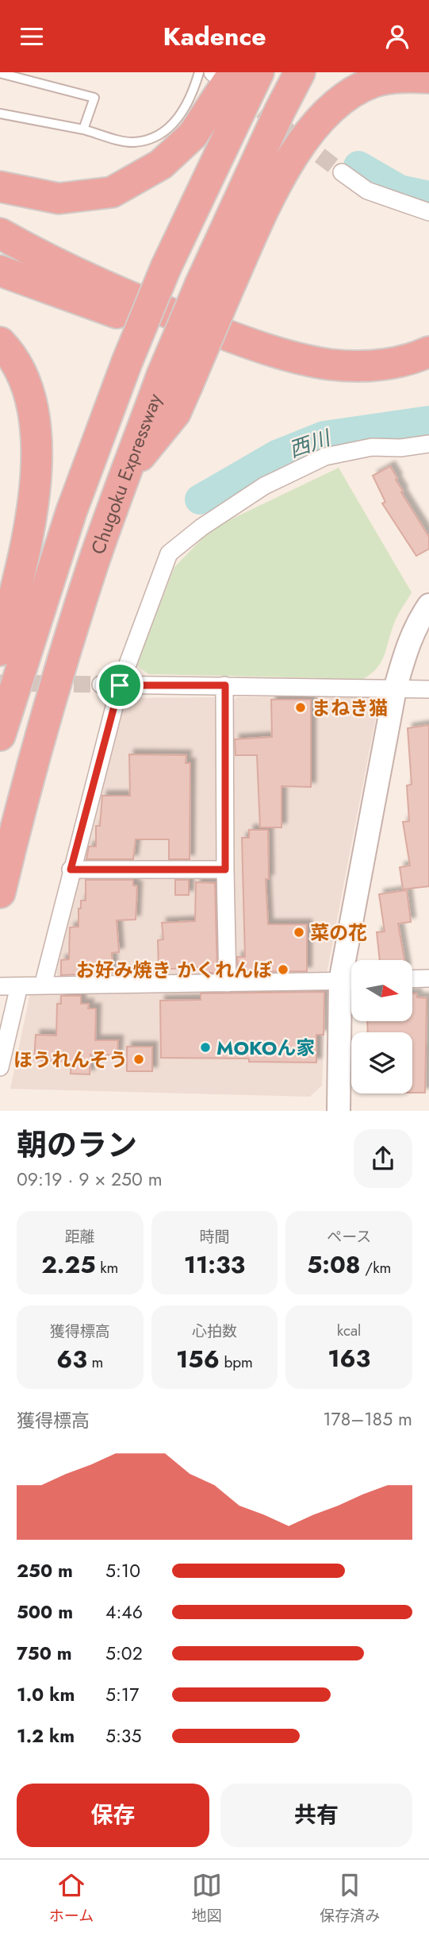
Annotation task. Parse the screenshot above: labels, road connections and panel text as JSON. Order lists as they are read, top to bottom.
{
  "streets": {
    "highway": ["Chugoku Expressway"]
  },
  "water": ["西川"],
  "places": [
    "まねき猫",
    "菜の花",
    "お好み焼き かくれんぼ",
    "MOKOん家",
    "ほうれんそう"
  ],
  "north": "right",
  "page": {
    "header": "Kadence",
    "heading": ["朝のラン", "09:19 · 9 × 250 m"],
    "stats": [
      ["距離", "2.25 km"],
      ["時間", "11:33"],
      ["ペース", "5:08 /km"],
      ["獲得標高", "63 m"],
      ["心拍数", "156 bpm"],
      ["kcal", "163"]
    ],
    "chart": ["獲得標高", "178–185 m"],
    "list": [
      {
        "name": "250 m",
        "note": "5:10"
      },
      {
        "name": "500 m",
        "note": "4:46"
      },
      {
        "name": "750 m",
        "note": "5:02"
      },
      {
        "name": "1.0 km",
        "note": "5:17"
      },
      {
        "name": "1.2 km",
        "note": "5:35"
      }
    ],
    "buttons": ["保存", "共有"],
    "tabs": ["ホーム", "地図", "保存済み"]
  }
}
